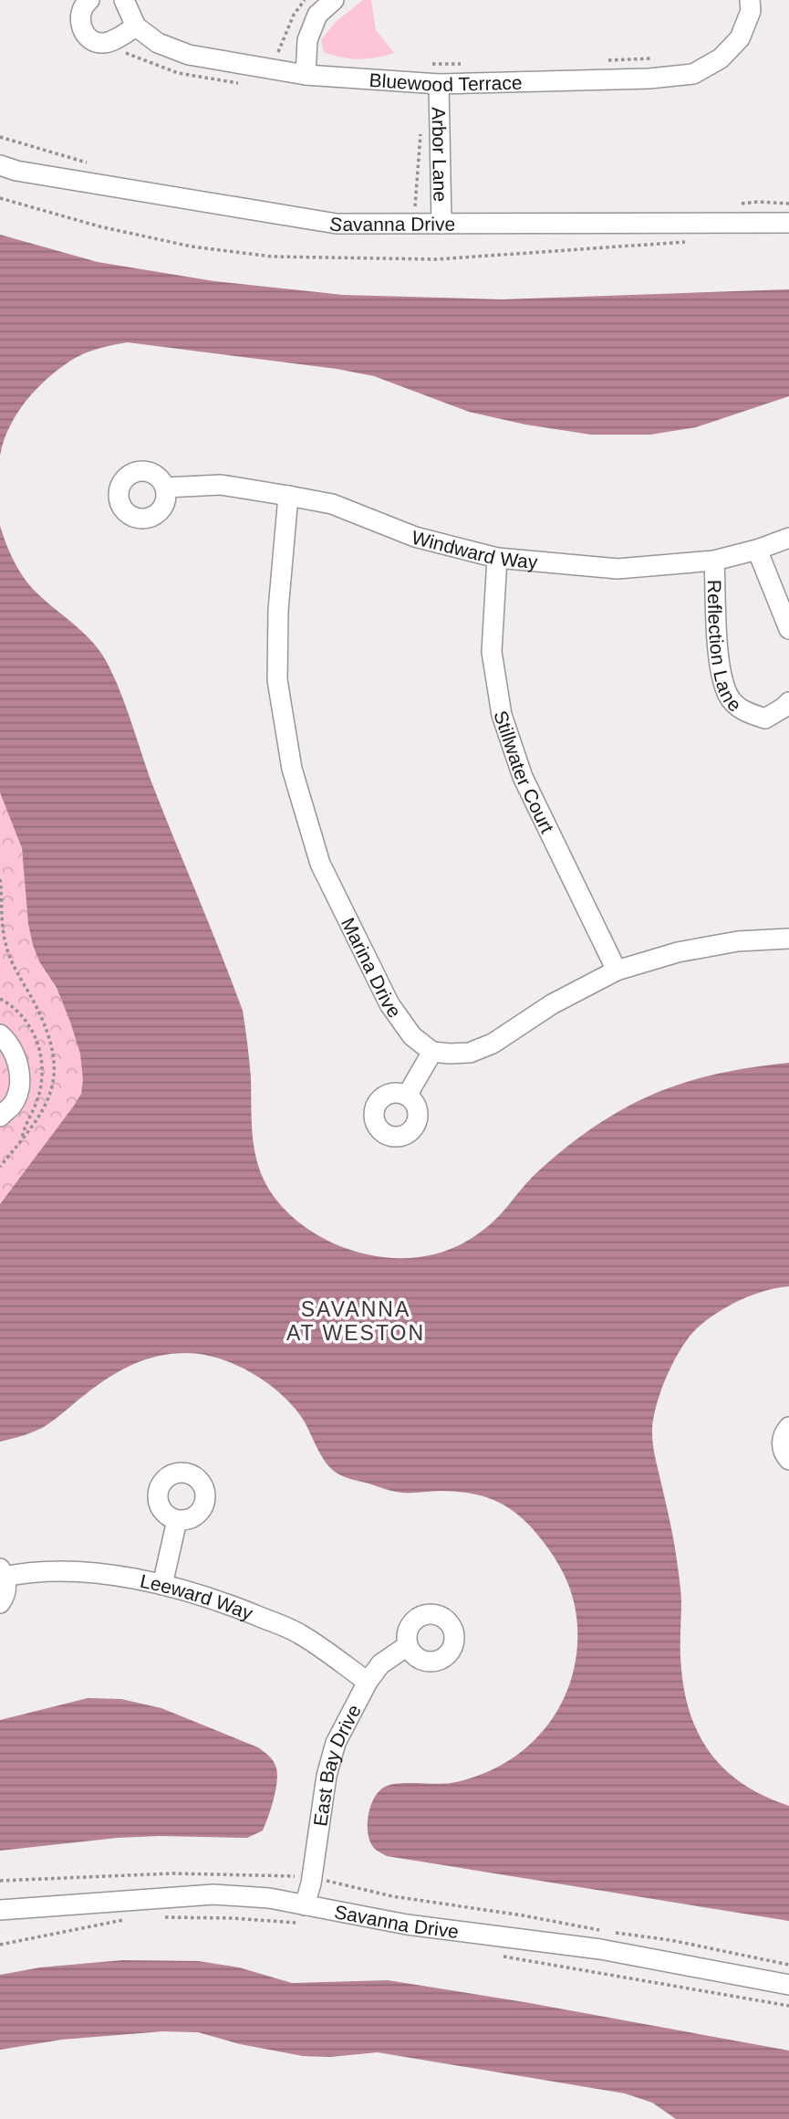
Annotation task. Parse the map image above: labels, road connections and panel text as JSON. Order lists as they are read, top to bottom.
{
  "streets": {
    "street": [
      "Bluewood Terrace",
      "Arbor Lane",
      "Savanna Drive",
      "Windward Way",
      "Reflection Lane",
      "Stillwater Court",
      "Marina Drive",
      "Leeward Way",
      "East Bay Drive"
    ]
  },
  "crossings": [
    ["Bluewood Terrace", "Arbor Lane"],
    ["Arbor Lane", "Savanna Drive"],
    ["Savanna Drive", "East Bay Drive"],
    ["Windward Way", "Reflection Lane"],
    ["Windward Way", "Stillwater Court"],
    ["Windward Way", "Marina Drive"],
    ["Leeward Way", "East Bay Drive"]
  ],
  "districts": ["SAVANNA AT WESTON"]
}
